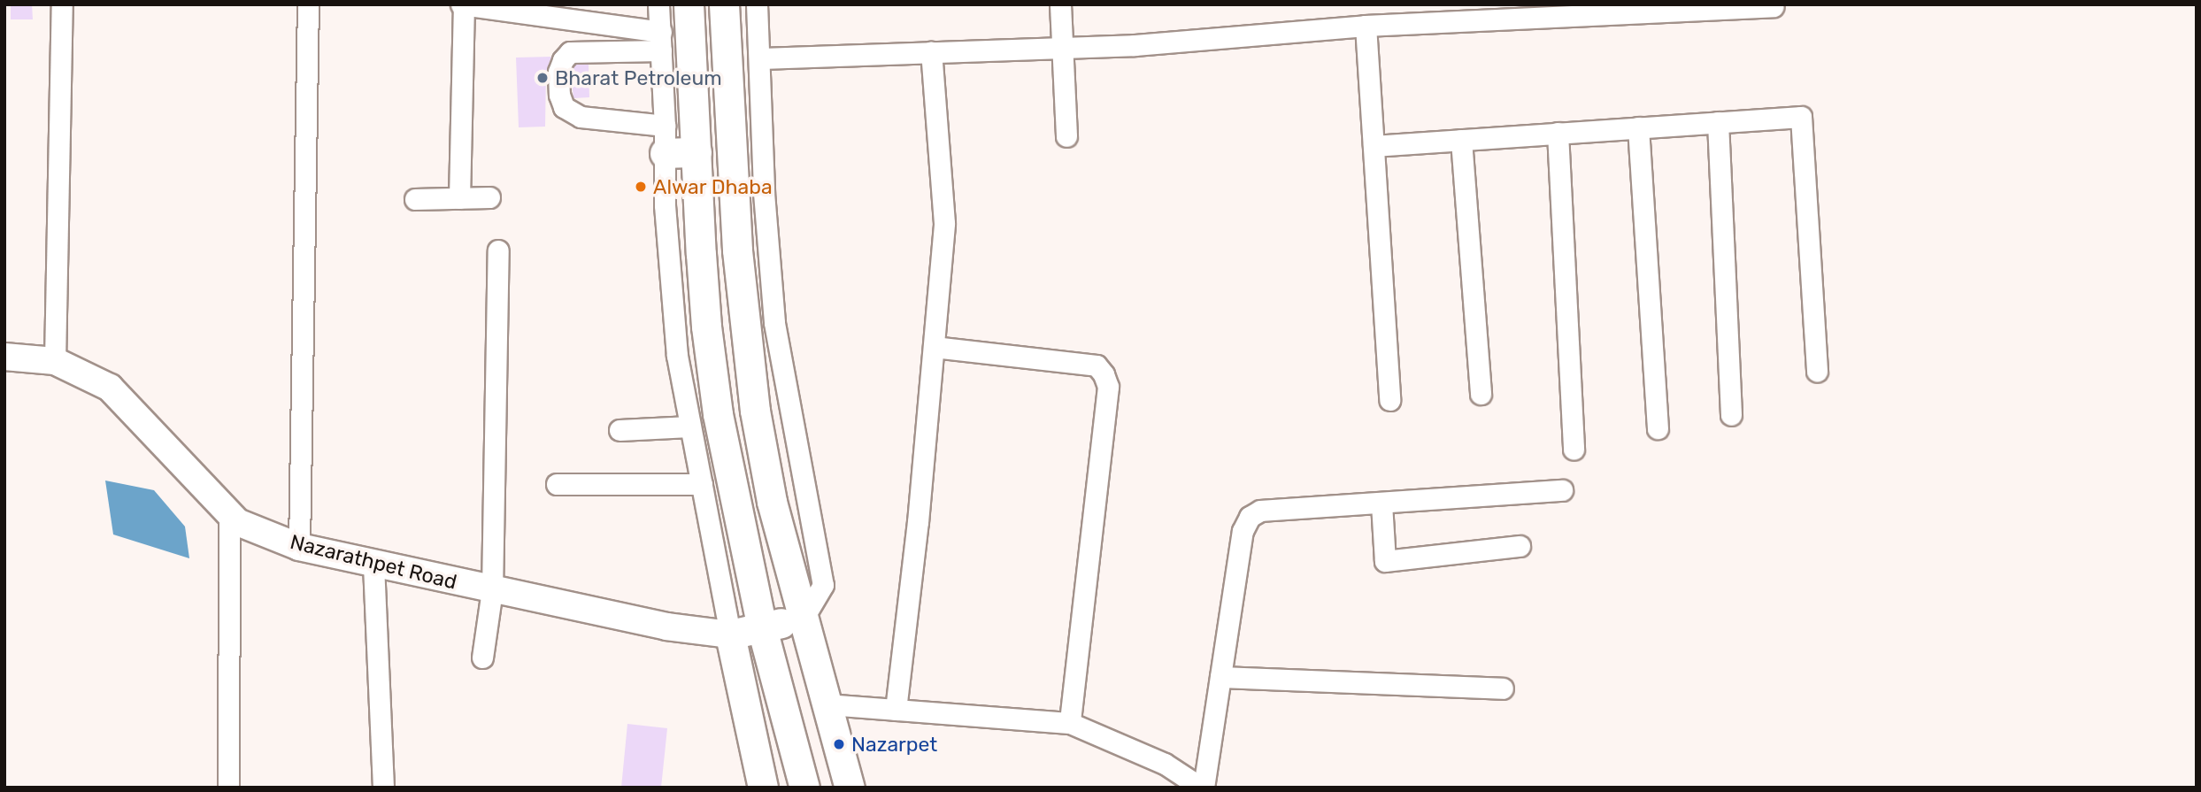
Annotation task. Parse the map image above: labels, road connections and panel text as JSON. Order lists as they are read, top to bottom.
{
  "streets": {
    "main road": ["Nazarathpet Road"]
  },
  "places": ["Bharat Petroleum", "Alwar Dhaba", "Nazarpet"]
}
